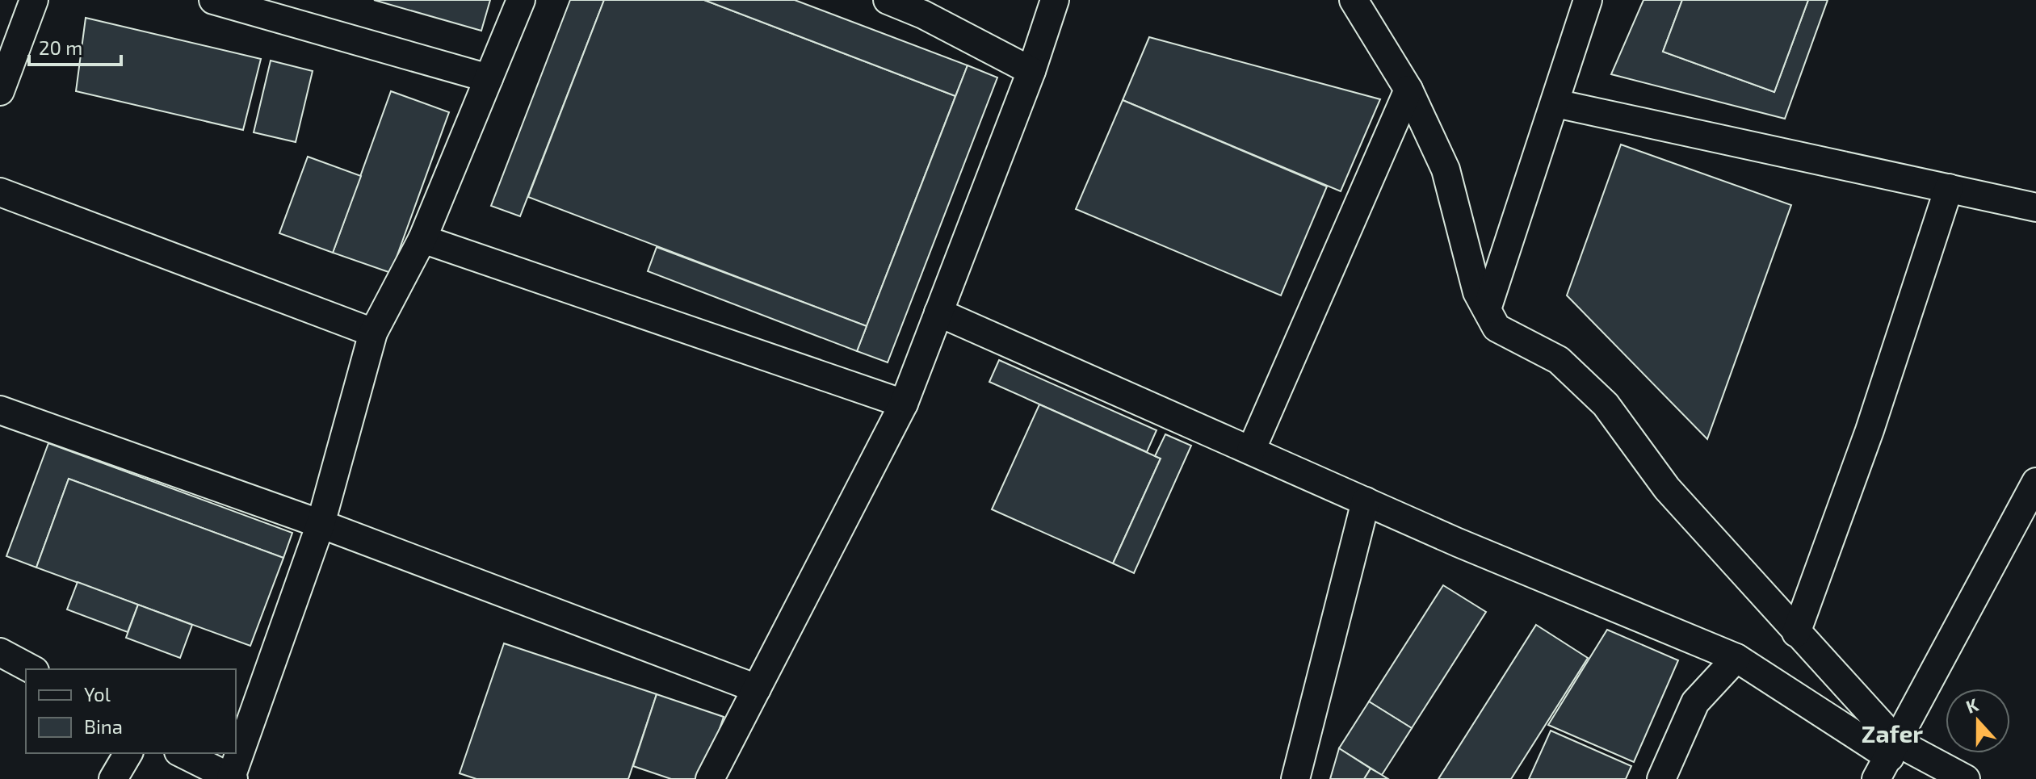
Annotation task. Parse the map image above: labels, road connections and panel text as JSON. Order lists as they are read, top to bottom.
{
  "districts": ["Zafer"],
  "legend": ["Yol", "Bina"],
  "scale_bar": "20 m",
  "north": "top"
}
